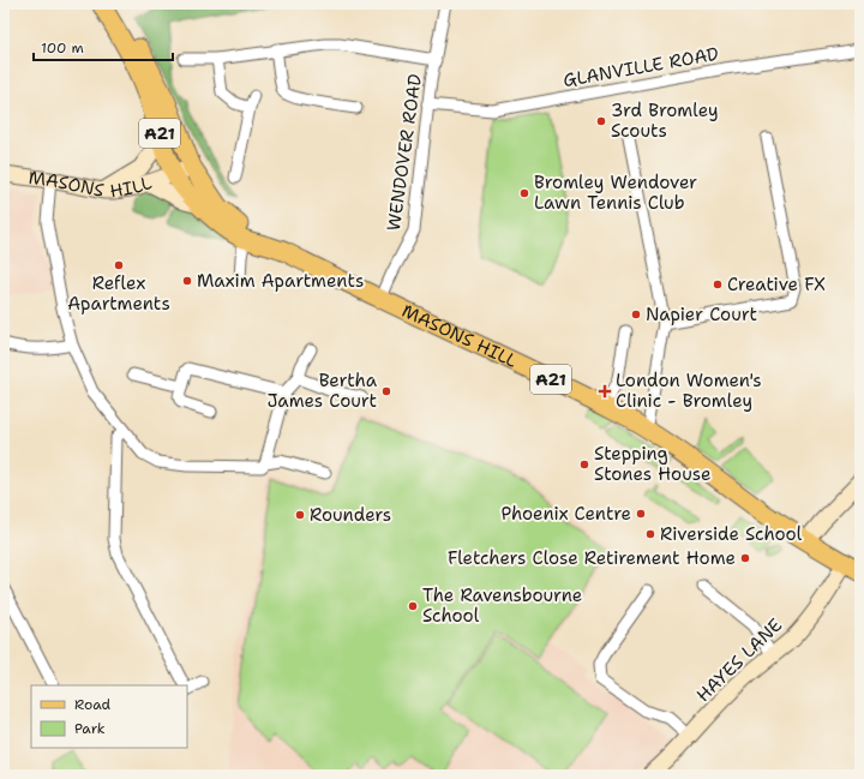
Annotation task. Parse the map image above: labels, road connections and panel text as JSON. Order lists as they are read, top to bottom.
{
  "streets": {
    "main road": ["A21", "MASONS HILL", "HAYES LANE"],
    "street": ["GLANVILLE ROAD", "WENDOVER ROAD"]
  },
  "crossings": [
    ["GLANVILLE ROAD", "WENDOVER ROAD"],
    ["A21", "MASONS HILL"],
    ["A21", "HAYES LANE"],
    ["WENDOVER ROAD", "MASONS HILL"]
  ],
  "places": {
    "other": [
      "3rd Bromley Scouts",
      "Bromley Wendover Lawn Tennis Club",
      "Reflex Apartments",
      "Maxim Apartments",
      "Creative FX",
      "Napier Court",
      "Bertha James Court",
      "Stepping Stones House",
      "Phoenix Centre",
      "Rounders",
      "Riverside School",
      "Fletchers Close Retirement Home",
      "The Ravensbourne School"
    ],
    "health": ["London Women's Clinic - Bromley"]
  },
  "legend": ["Road", "Park"],
  "scale_bar": "100 m"
}
